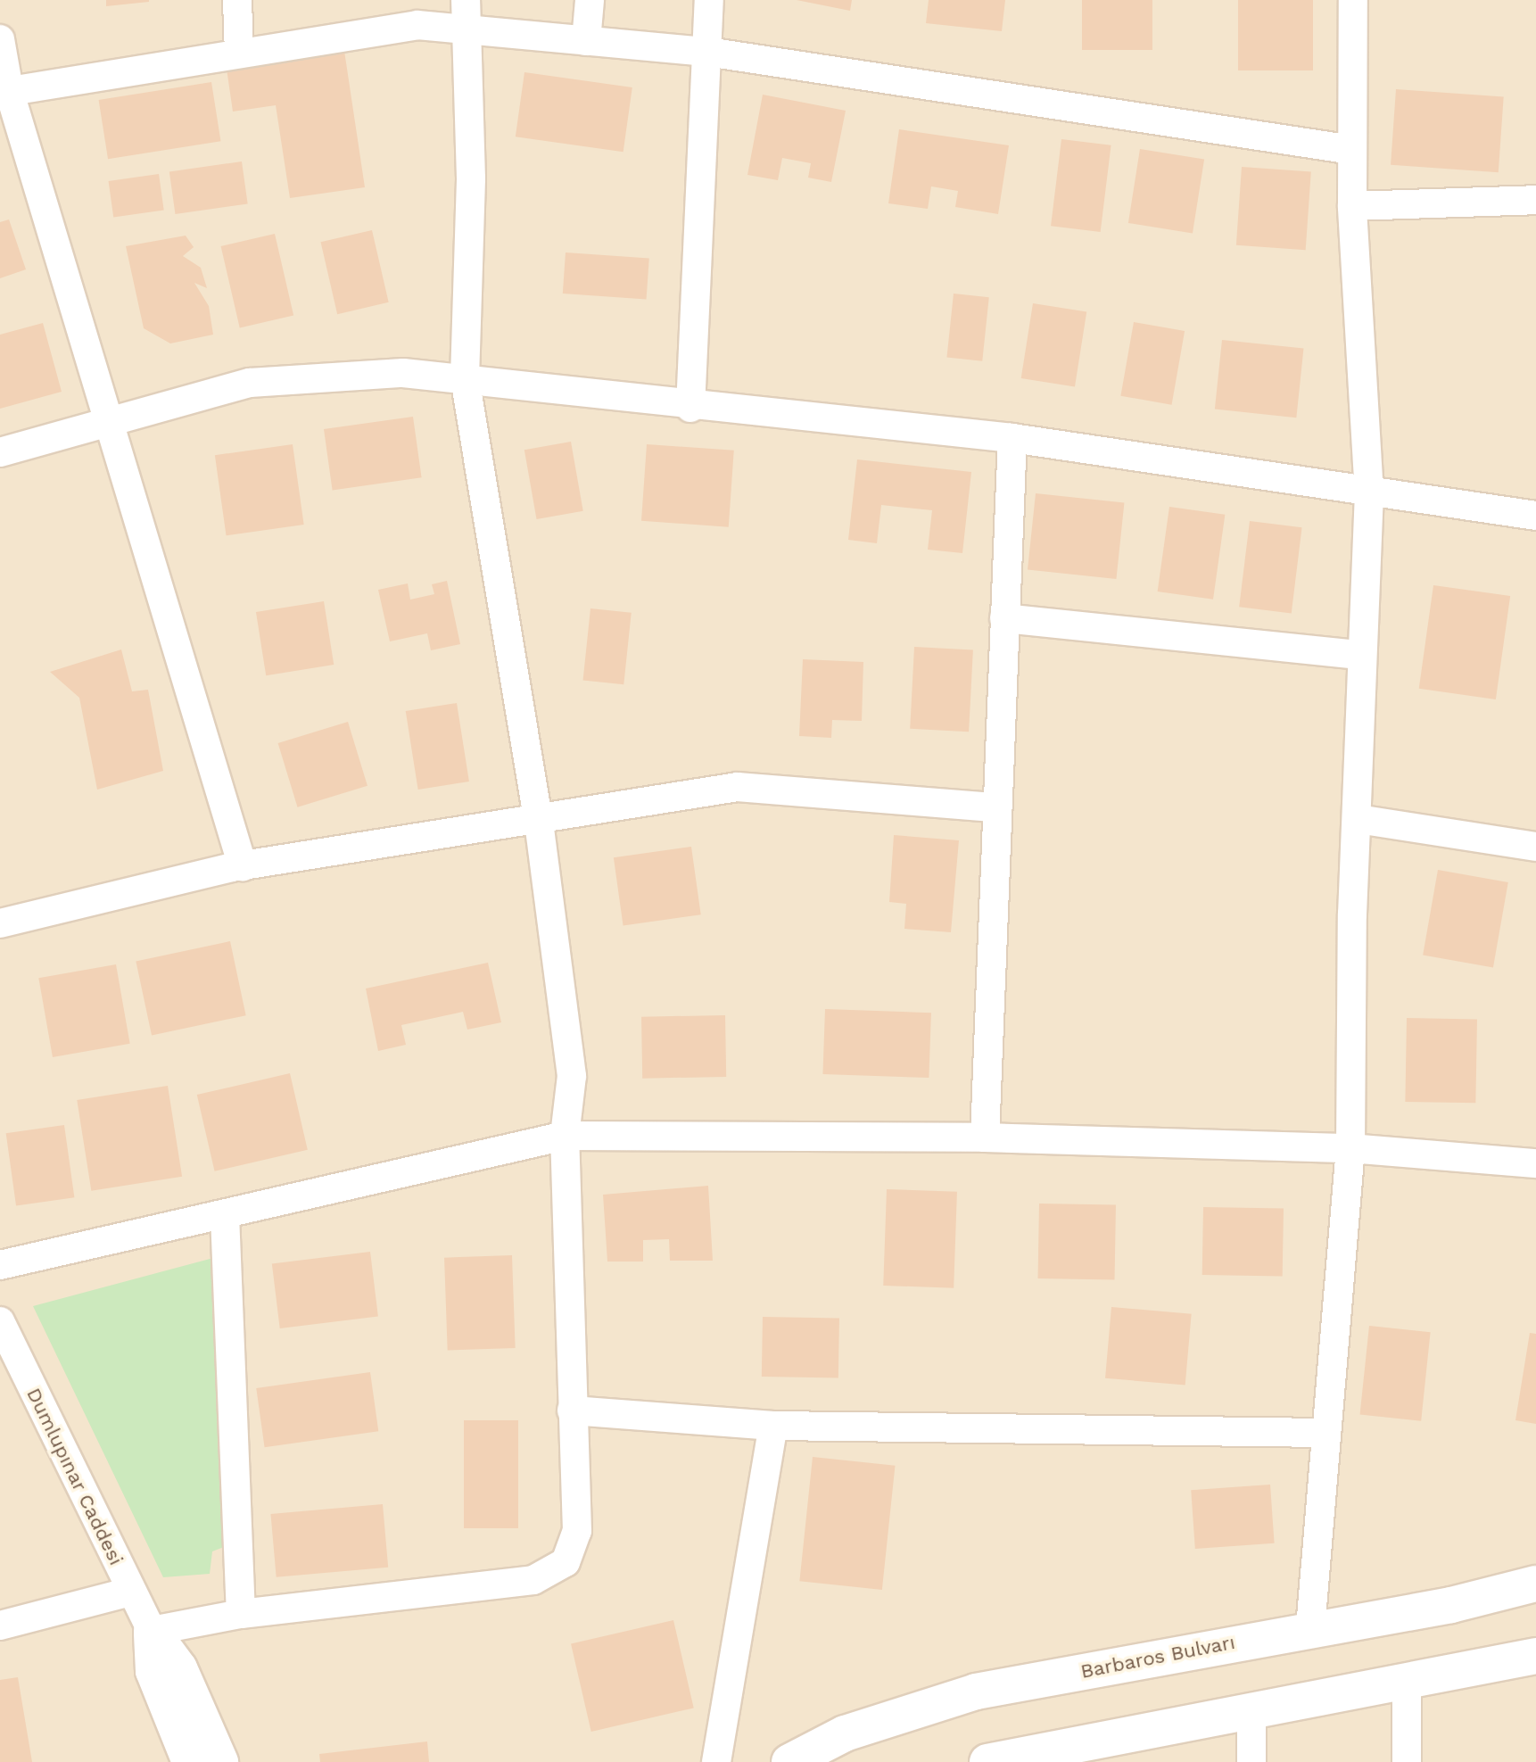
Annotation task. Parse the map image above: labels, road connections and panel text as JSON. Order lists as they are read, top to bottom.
{
  "streets": {
    "street": ["Dumlupınar Caddesi", "Barbaros Bulvarı"]
  }
}
